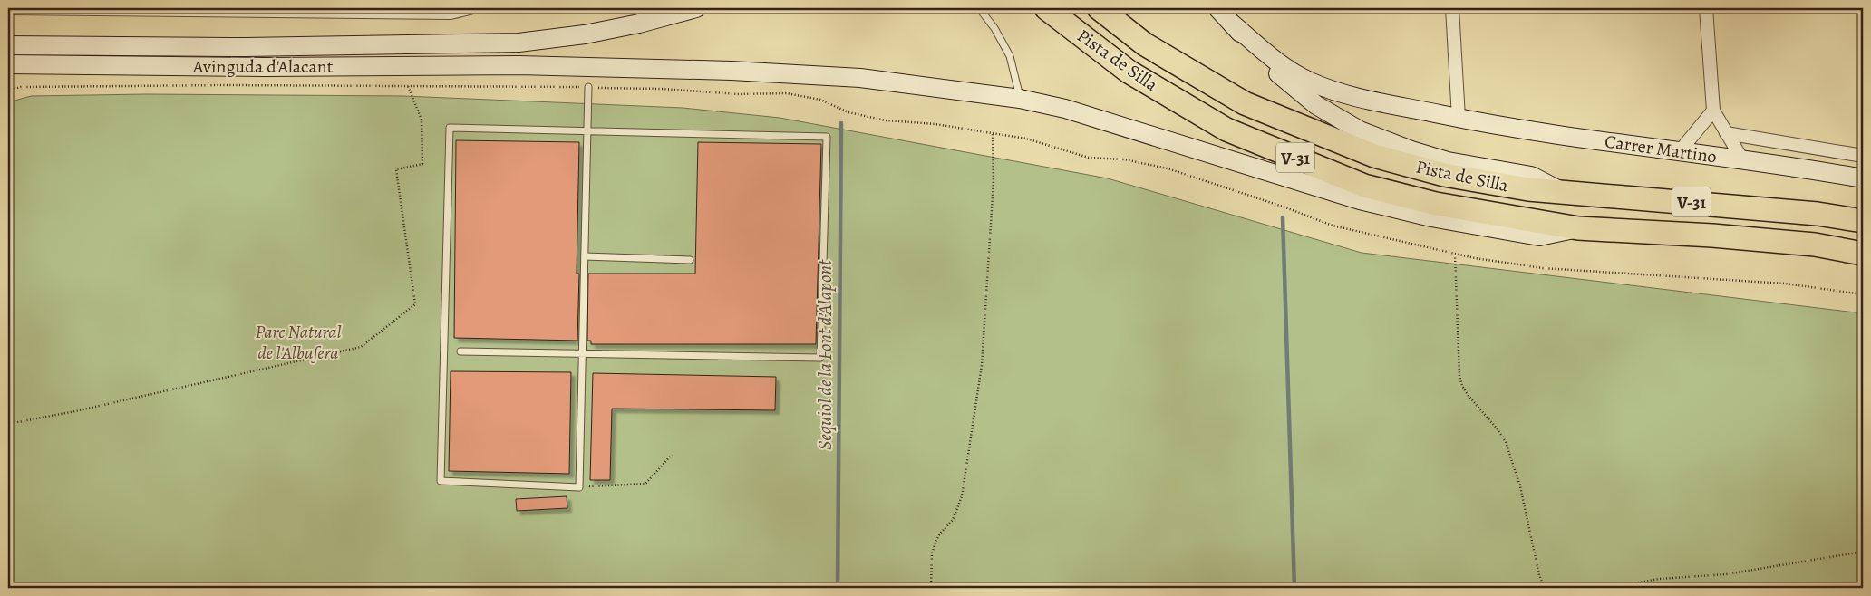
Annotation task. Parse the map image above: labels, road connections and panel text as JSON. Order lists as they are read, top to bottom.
{
  "streets": {
    "highway": ["Pista de Silla", "V-31"],
    "main road": ["Avinguda d'Alacant", "Carrer Martino"]
  },
  "crossings": [
    ["Pista de Silla", "Avinguda d'Alacant"],
    ["Pista de Silla", "V-31"],
    ["Avinguda d'Alacant", "V-31"]
  ],
  "water": ["Sequiol de la Font d’Alapont"],
  "parks": ["Parc Natural de l'Albufera"]
}
